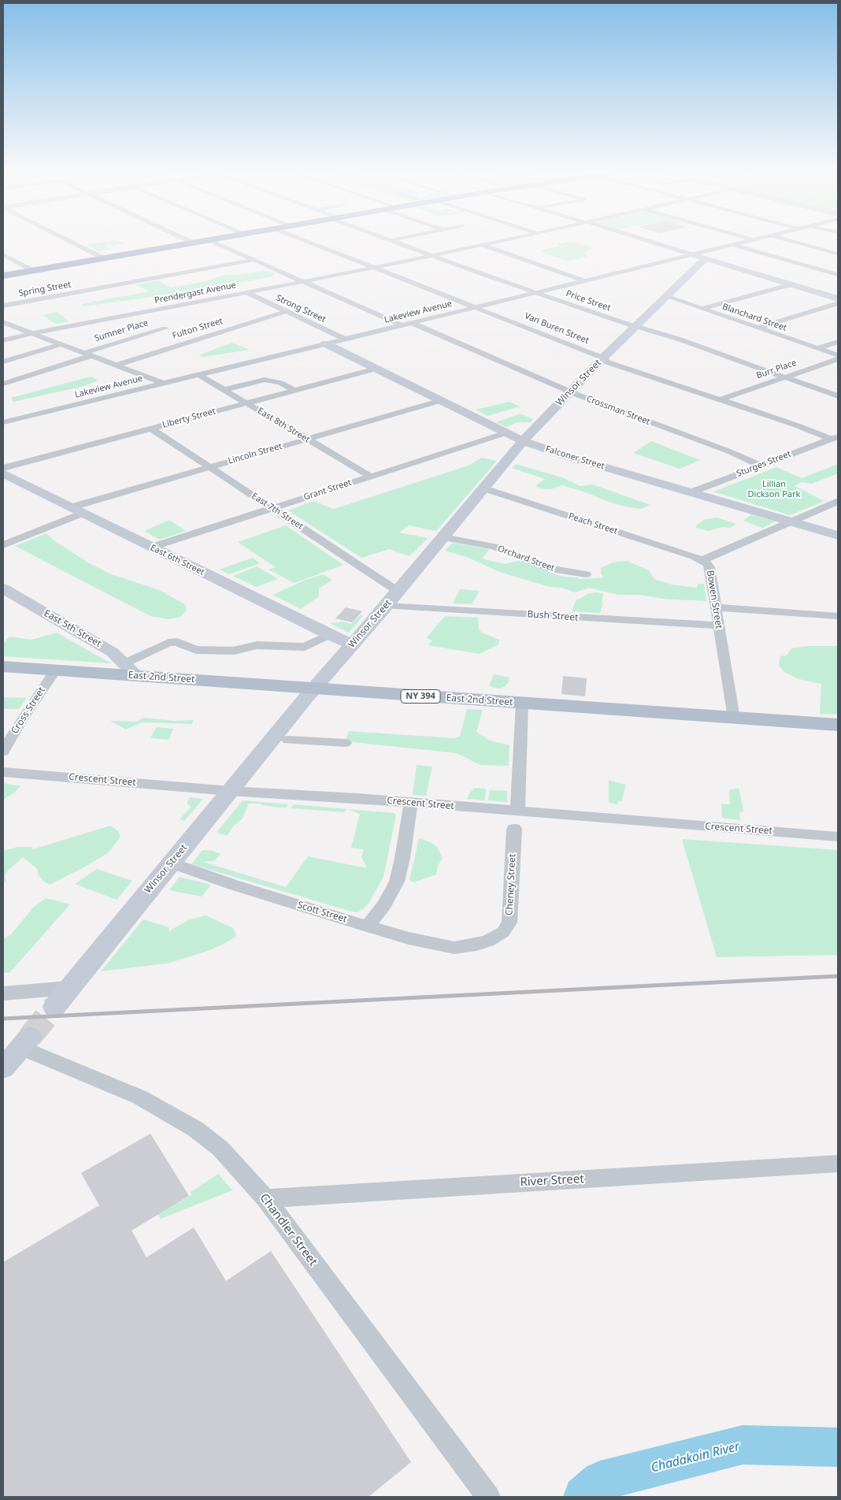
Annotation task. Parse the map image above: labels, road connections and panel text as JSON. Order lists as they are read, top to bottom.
{
  "streets": {
    "main road": ["East 2nd Street", "NY 394"],
    "street": [
      "Spring Street",
      "Prendergast Avenue",
      "Price Street",
      "Strong Street",
      "Lakeview Avenue",
      "Blanchard Street",
      "Fulton Street",
      "Van Buren Street",
      "Sumner Place",
      "Burr Place",
      "Winsor Street",
      "Crossman Street",
      "Liberty Street",
      "East 8th Street",
      "Lincoln Street",
      "Falconer Street",
      "Sturges Street",
      "Grant Street",
      "East 7th Street",
      "Peach Street",
      "Orchard Street",
      "East 6th Street",
      "Bowen Street",
      "Bush Street",
      "East 5th Street",
      "Cross Street",
      "Crescent Street",
      "Cheney Street",
      "Scott Street",
      "River Street",
      "Chandler Street"
    ]
  },
  "crossings": [
    ["Prendergast Avenue", "Price Street"],
    ["Prendergast Avenue", "Strong Street"],
    ["Prendergast Avenue", "Van Buren Street"],
    ["Price Street", "Lakeview Avenue"],
    ["Price Street", "Burr Place"],
    ["Price Street", "Winsor Street"],
    ["Strong Street", "Lakeview Avenue"],
    ["Strong Street", "Fulton Street"],
    ["Lakeview Avenue", "Van Buren Street"],
    ["Lakeview Avenue", "Crossman Street"],
    ["Lakeview Avenue", "East 8th Street"],
    ["Lakeview Avenue", "Falconer Street"],
    ["Blanchard Street", "Winsor Street"],
    ["Van Buren Street", "Burr Place"],
    ["Van Buren Street", "Winsor Street"],
    ["Van Buren Street", "Sturges Street"],
    ["Winsor Street", "Crossman Street"],
    ["Winsor Street", "Falconer Street"],
    ["Winsor Street", "East 7th Street"],
    ["Winsor Street", "Peach Street"],
    ["Winsor Street", "Orchard Street"],
    ["Winsor Street", "East 6th Street"],
    ["Winsor Street", "Bush Street"],
    ["Winsor Street", "East 2nd Street"],
    ["Winsor Street", "Crescent Street"],
    ["Winsor Street", "Scott Street"],
    ["Crossman Street", "Sturges Street"],
    ["Liberty Street", "East 8th Street"],
    ["Liberty Street", "Falconer Street"],
    ["Liberty Street", "East 7th Street"],
    ["East 8th Street", "Lincoln Street"],
    ["East 8th Street", "Grant Street"],
    ["Lincoln Street", "Falconer Street"],
    ["Lincoln Street", "East 7th Street"],
    ["Lincoln Street", "East 6th Street"],
    ["Falconer Street", "Sturges Street"],
    ["Falconer Street", "Grant Street"],
    ["Falconer Street", "Bowen Street"],
    ["Grant Street", "East 7th Street"],
    ["Grant Street", "East 6th Street"],
    ["Peach Street", "Bowen Street"],
    ["Bowen Street", "Bush Street"],
    ["Bowen Street", "East 2nd Street"],
    ["East 5th Street", "East 2nd Street"],
    ["East 2nd Street", "Cross Street"],
    ["Cheney Street", "Scott Street"],
    ["River Street", "Chandler Street"]
  ],
  "water": ["Chadakoin River"],
  "parks": ["Lillian Dickson Park"]
}
